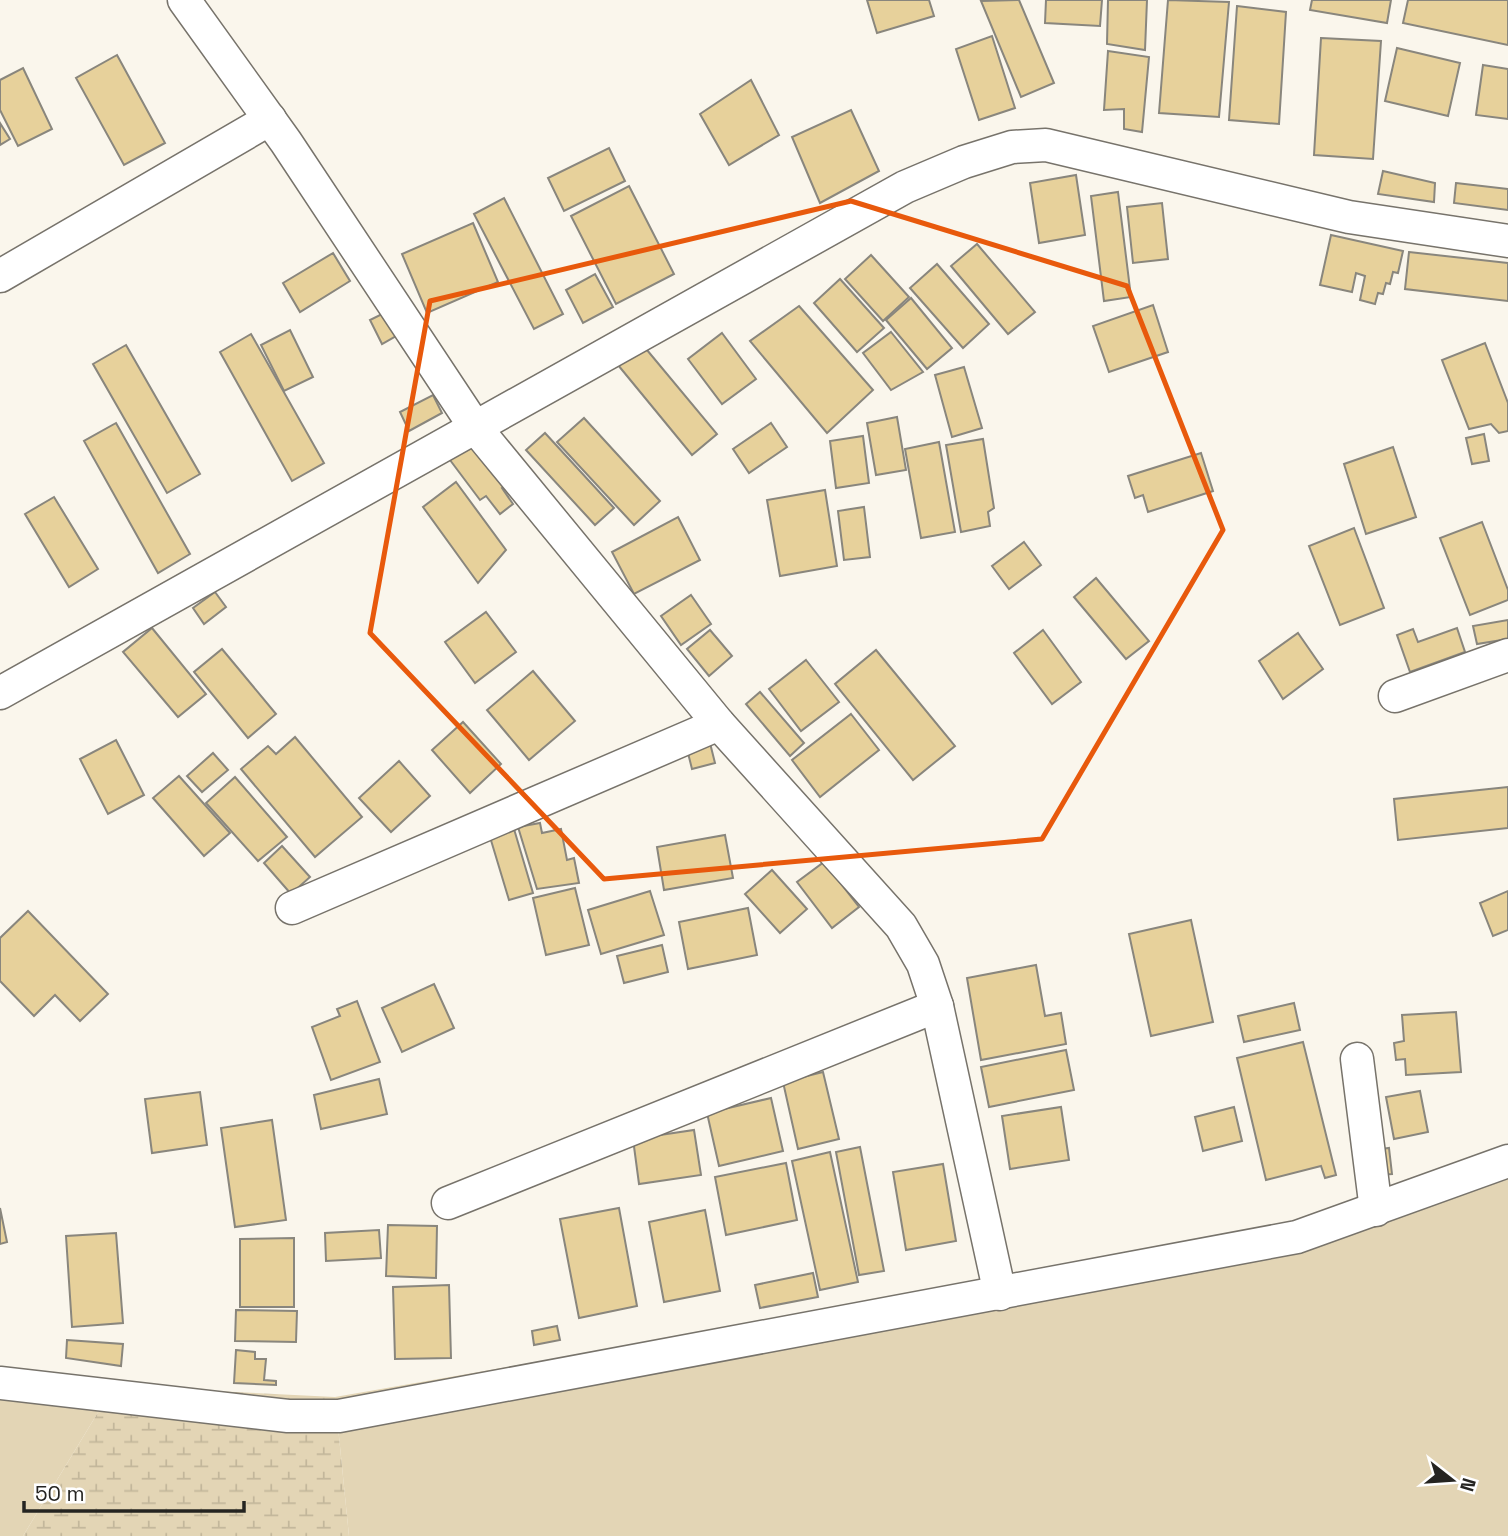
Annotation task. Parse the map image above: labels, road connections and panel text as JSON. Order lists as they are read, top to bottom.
{
  "scale_bar": "50 m",
  "north": "right"
}
